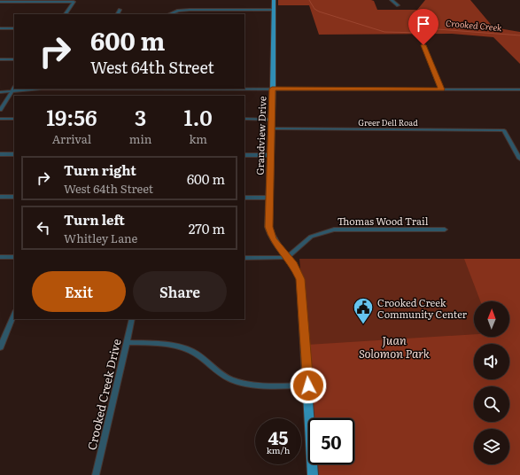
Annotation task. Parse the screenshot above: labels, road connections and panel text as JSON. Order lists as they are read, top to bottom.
{
  "streets": {
    "main road": ["Grandview Drive"],
    "street": ["Greer Dell Road", "Thomas Wood Trail", "Crooked Creek Drive"]
  },
  "crossings": [
    ["Greer Dell Road", "Grandview Drive"],
    ["Grandview Drive", "Thomas Wood Trail"]
  ],
  "water": ["Crooked Creek"],
  "parks": ["Juan Solomon Park"],
  "places": {
    "public building": ["Crooked Creek Community Center"]
  },
  "north": "top",
  "page": {
    "turn": ["600 m", "West 64th Street"],
    "eta": [
      "19:56",
      "Arrival",
      "3",
      "min",
      "1.0",
      "km"
    ],
    "list": [
      {
        "name": "Turn right",
        "note": "West 64th Street",
        "value": "600 m"
      },
      {
        "name": "Turn left",
        "note": "Whitley Lane",
        "value": "270 m"
      }
    ],
    "buttons": ["Exit", "Share"],
    "speed": "45 km/h",
    "limit": "50"
  }
}
